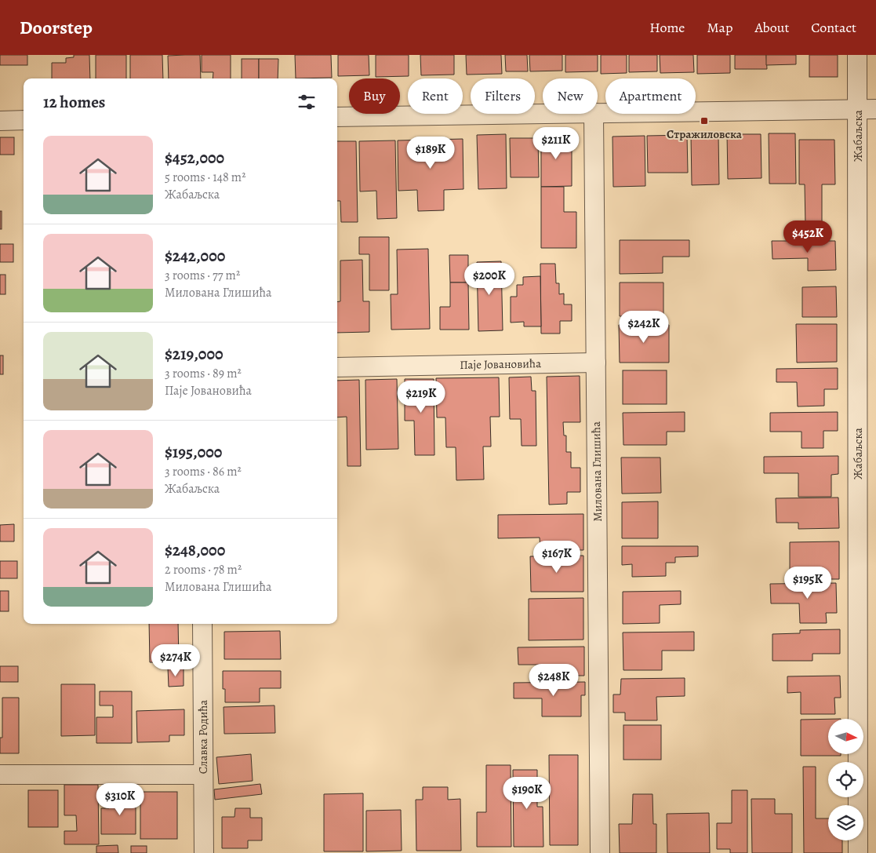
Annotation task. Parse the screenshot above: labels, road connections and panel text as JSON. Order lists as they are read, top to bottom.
{
  "streets": {
    "street": [
      "Жабаљска",
      "Паје Јовановића",
      "Милована Глишића",
      "Славка Родића"
    ]
  },
  "crossings": [
    ["Паје Јовановића", "Милована Глишића"]
  ],
  "places": {
    "transit": ["Стражиловска"]
  },
  "north": "right",
  "page": {
    "header": "Doorstep",
    "nav": [
      "Home",
      "Map",
      "About",
      "Contact"
    ],
    "chip": [
      "Buy",
      "Rent",
      "Filters",
      "New",
      "Apartment"
    ],
    "heading": "12 homes",
    "list": [
      {
        "name": "$452,000",
        "note": "5 rooms · 148 m² · Жабаљска"
      },
      {
        "name": "$242,000",
        "note": "3 rooms · 77 m² · Милована Глишића"
      },
      {
        "name": "$219,000",
        "note": "3 rooms · 89 m² · Паје Јовановића"
      },
      {
        "name": "$195,000",
        "note": "3 rooms · 86 m² · Жабаљска"
      },
      {
        "name": "$248,000",
        "note": "2 rooms · 78 m² · Милована Глишића"
      }
    ],
    "price": [
      "$211K",
      "$189K",
      "$452K",
      "$200K",
      "$242K",
      "$219K",
      "$167K",
      "$195K",
      "$274K",
      "$248K",
      "$190K",
      "$310K"
    ]
  }
}
